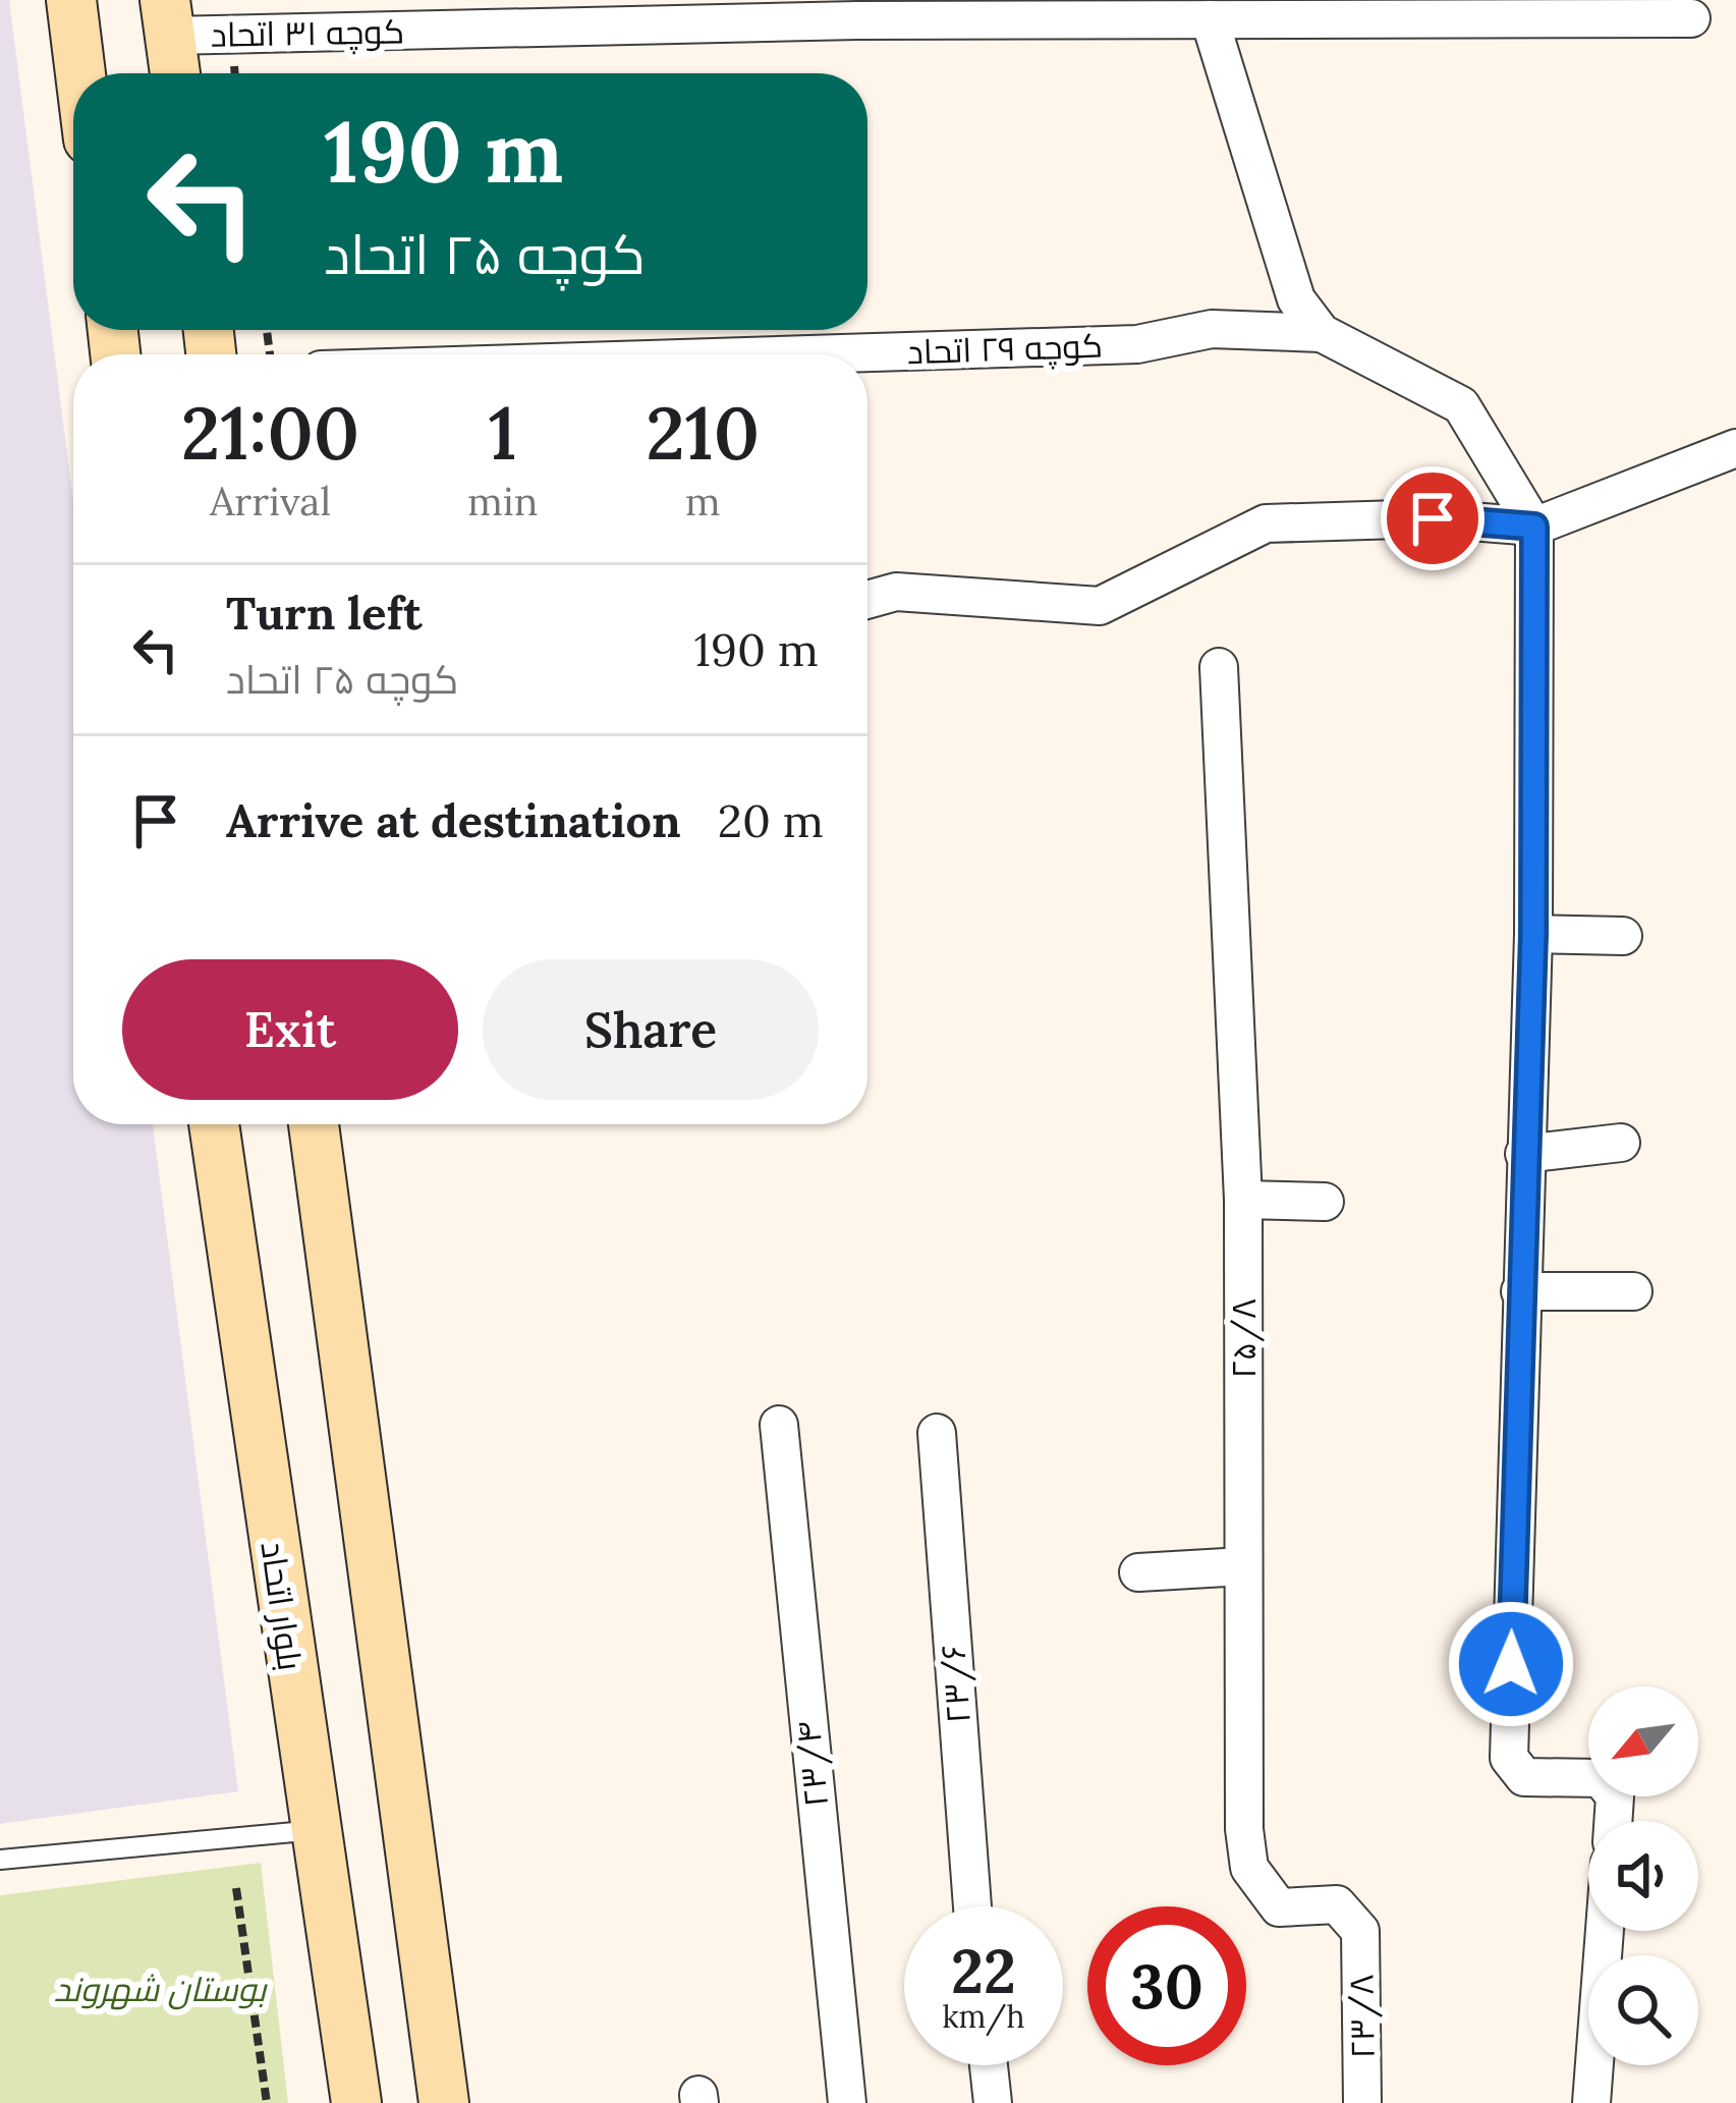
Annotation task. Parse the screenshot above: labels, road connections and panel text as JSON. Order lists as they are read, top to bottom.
{
  "streets": {
    "main road": ["بلوار اتحاد"],
    "street": [
      "کوچه ۳۱ اتحاد",
      "کوچه ۲۹ اتحاد",
      "۲۵/۸",
      "۲۳/۶",
      "۲۳/۴",
      "۲۳/۸"
    ]
  },
  "crossings": [
    ["۲۵/۸", "۲۳/۸"]
  ],
  "parks": ["بوستان شهروند"],
  "north": "bottom left",
  "page": {
    "turn": ["190 m", "کوچه ۲۵ اتحاد"],
    "eta": [
      "21:00",
      "Arrival",
      "1",
      "min",
      "210",
      "m"
    ],
    "list": [
      {
        "name": "Turn left",
        "note": "کوچه ۲۵ اتحاد",
        "value": "190 m"
      },
      {
        "name": "Arrive at destination",
        "value": "20 m"
      }
    ],
    "buttons": ["Exit", "Share"],
    "speed": "22 km/h",
    "limit": "30"
  }
}
